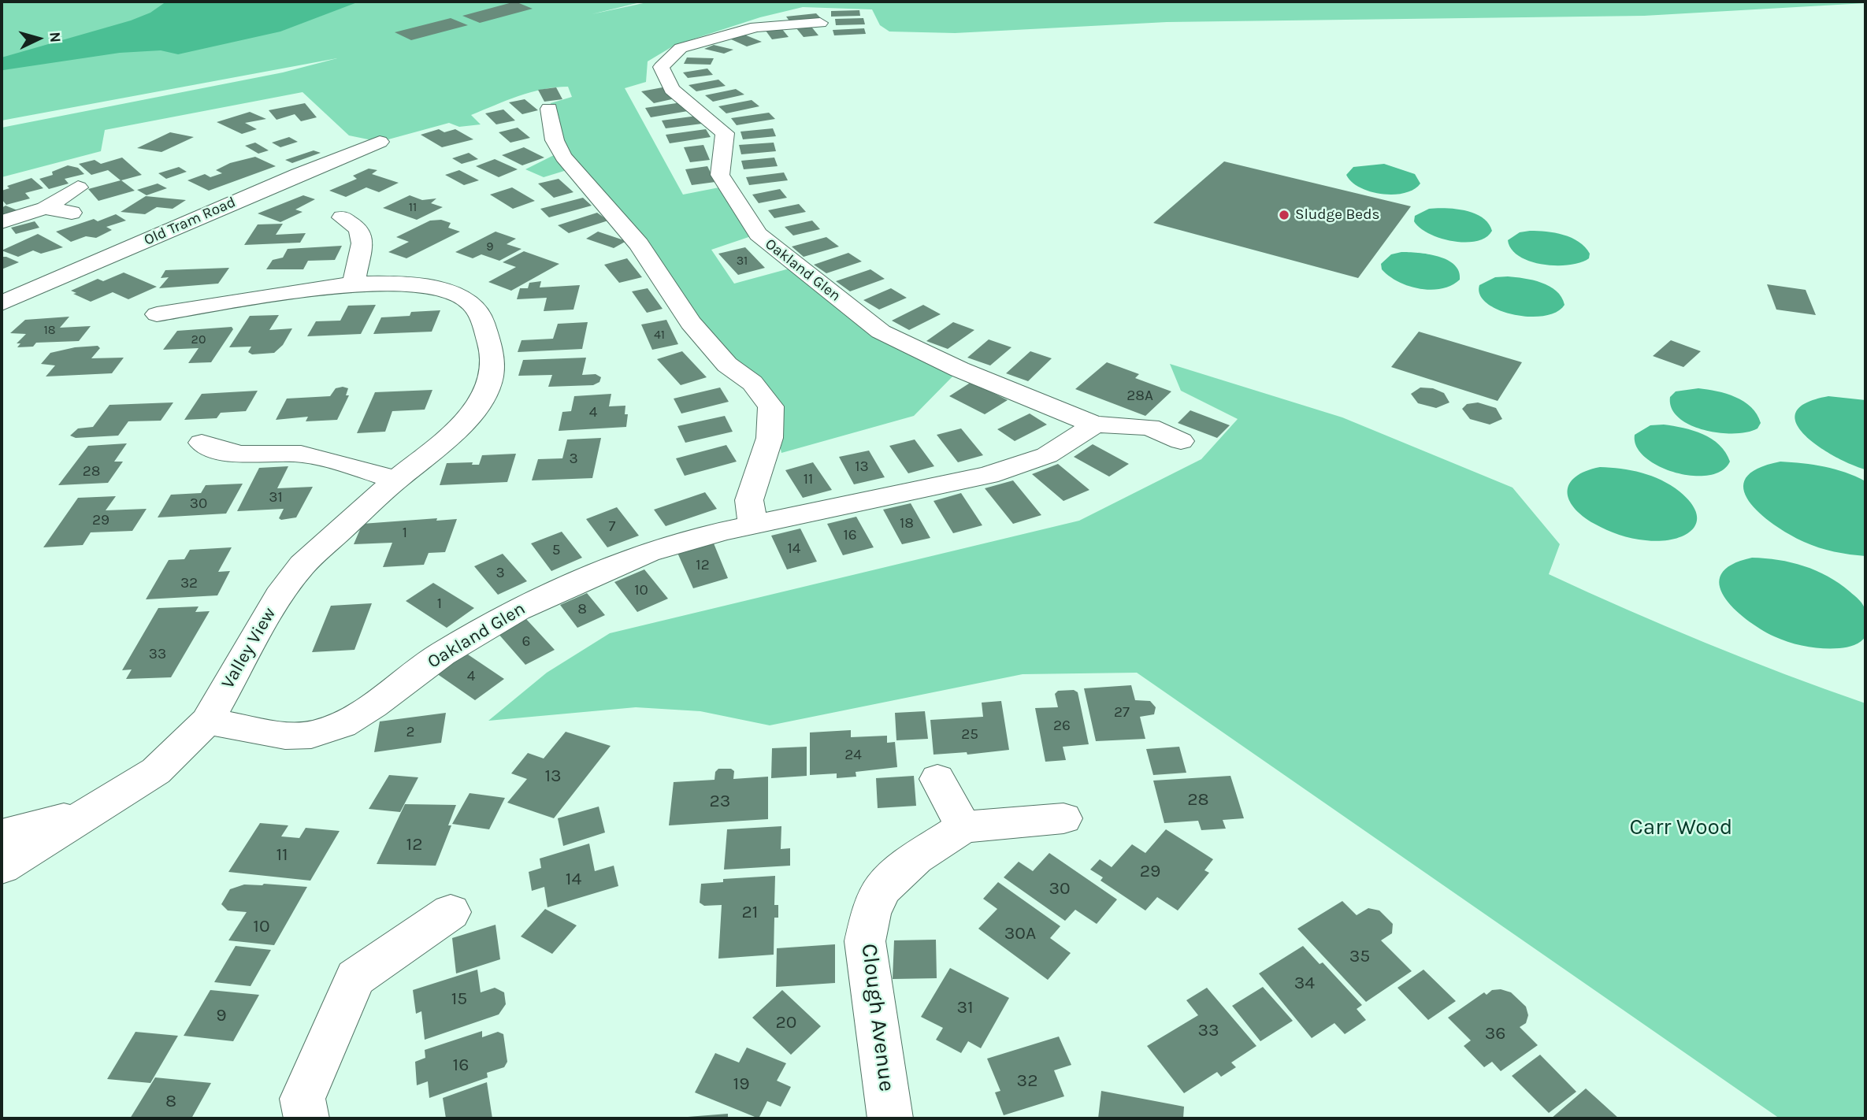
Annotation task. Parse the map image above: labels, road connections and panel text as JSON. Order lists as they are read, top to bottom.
{
  "streets": {
    "street": [
      "Old Tram Road",
      "Oakland Glen",
      "Valley View",
      "Clough Avenue"
    ]
  },
  "crossings": [
    ["Oakland Glen", "Valley View"]
  ],
  "parks": ["Carr Wood"],
  "places": ["Sludge Beds"],
  "house_numbers": [
    "11",
    "9",
    "31",
    "18",
    "41",
    "20",
    "28A",
    "4",
    "3",
    "13",
    "28",
    "11",
    "31",
    "30",
    "29",
    "18",
    "7",
    "1",
    "16",
    "14",
    "5",
    "12",
    "3",
    "32",
    "10",
    "1",
    "8",
    "6",
    "33",
    "4",
    "27",
    "26",
    "2",
    "25",
    "24",
    "13",
    "28",
    "23",
    "12",
    "11",
    "29",
    "14",
    "30",
    "21",
    "10",
    "30A",
    "35",
    "34",
    "15",
    "31",
    "9",
    "20",
    "33",
    "36",
    "16",
    "32",
    "19",
    "8"
  ],
  "north": "right"
}
